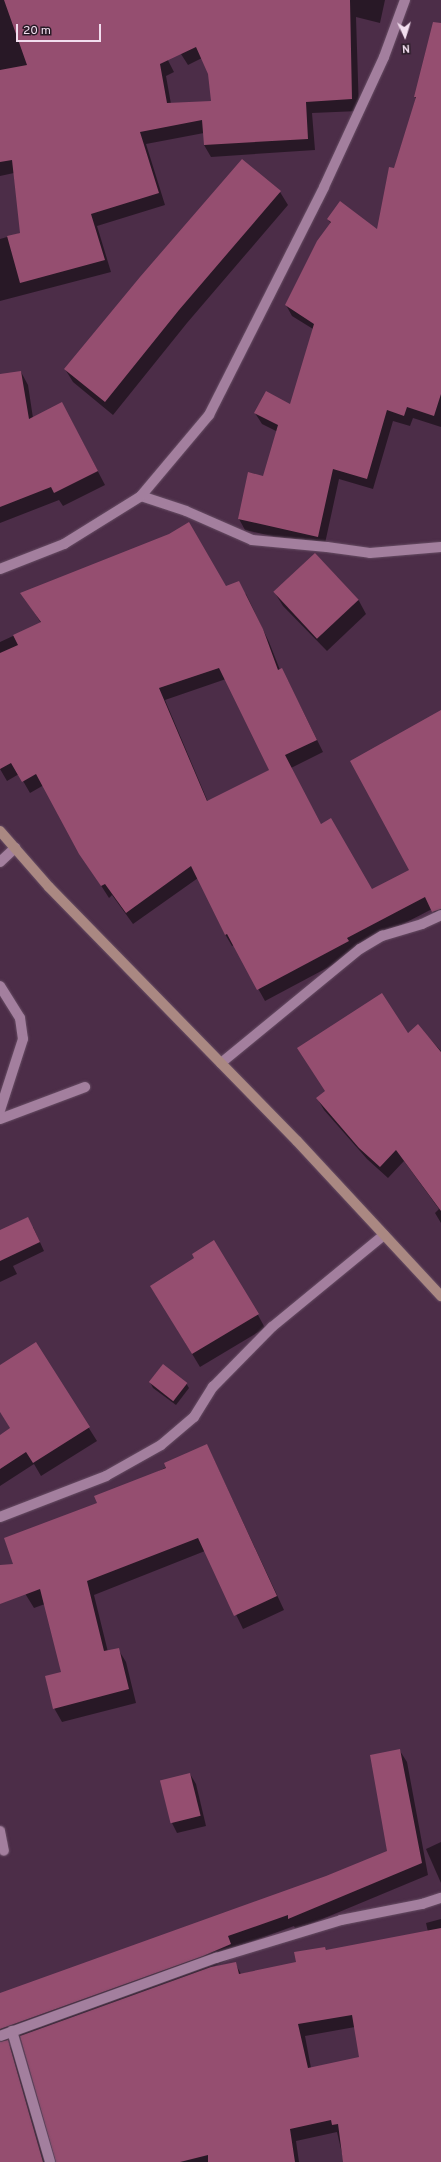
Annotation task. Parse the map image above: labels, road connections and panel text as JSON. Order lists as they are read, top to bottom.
{
  "scale_bar": "20 m",
  "north": "bottom"
}
